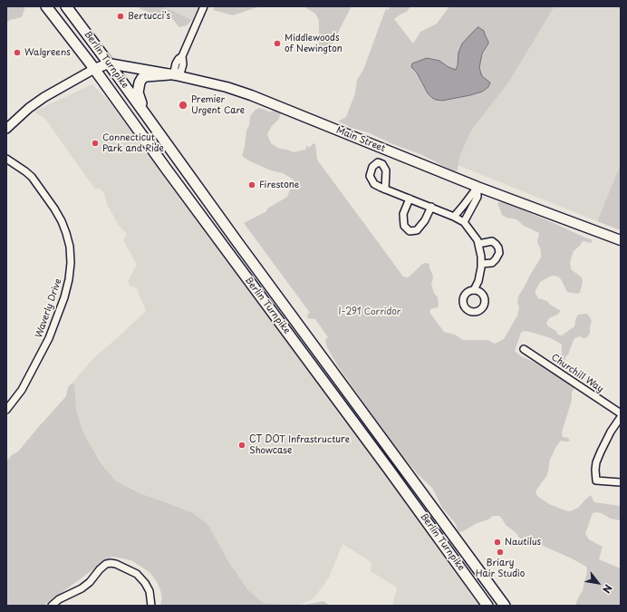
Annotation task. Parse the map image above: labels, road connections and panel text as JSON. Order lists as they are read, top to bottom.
{
  "streets": {
    "highway": ["Berlin Turnpike"],
    "main road": ["Main Street"],
    "street": ["Waverly Drive", "Churchill Way"]
  },
  "crossings": [
    ["Berlin Turnpike", "Main Street"]
  ],
  "parks": ["I-291 Corridor"],
  "places": [
    "Bertucci's",
    "Middlewoods of Newington",
    "Walgreens",
    "Premier Urgent Care",
    "Connecticut Park and Ride",
    "Firestone",
    "CT DOT Infrastructure Showcase",
    "Nautilus",
    "Briary Hair Studio"
  ],
  "north": "bottom right"
}
